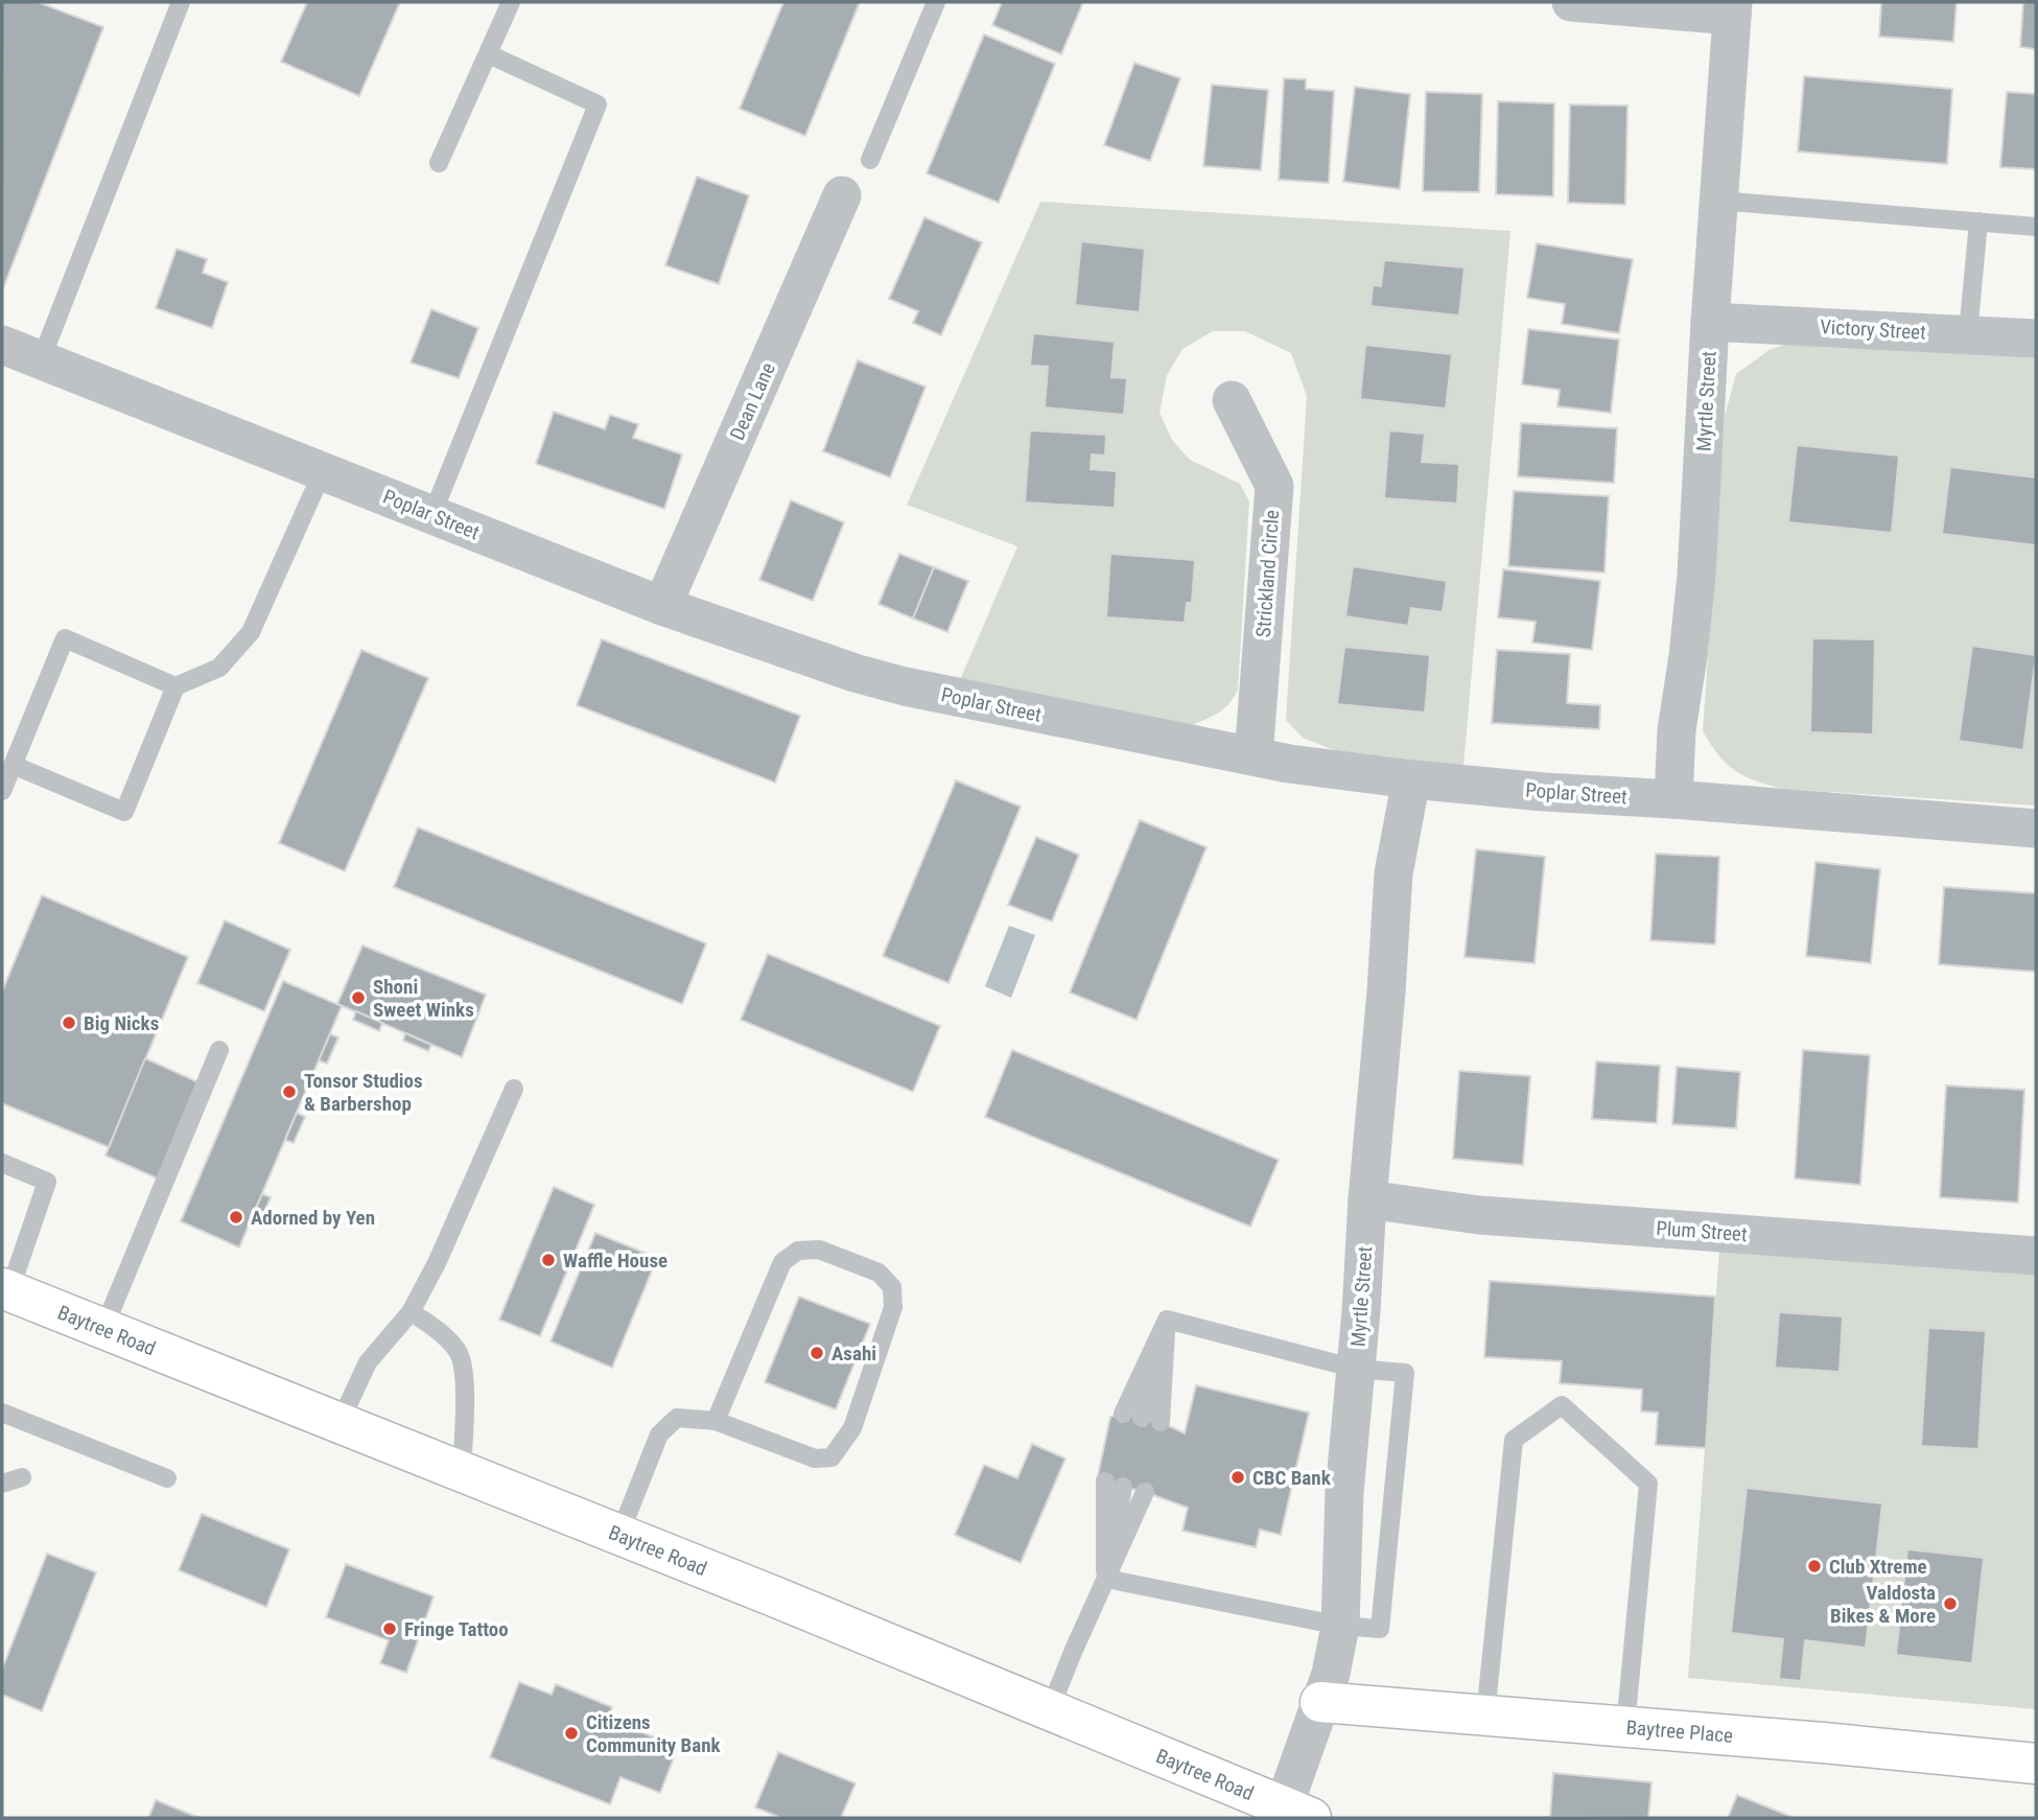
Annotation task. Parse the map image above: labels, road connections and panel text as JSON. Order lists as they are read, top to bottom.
{
  "streets": {
    "main road": ["Baytree Road", "Baytree Place"],
    "street": [
      "Victory Street",
      "Dean Lane",
      "Myrtle Street",
      "Poplar Street",
      "Strickland Circle",
      "Plum Street"
    ]
  },
  "crossings": [
    ["Victory Street", "Myrtle Street"],
    ["Dean Lane", "Poplar Street"],
    ["Myrtle Street", "Poplar Street"],
    ["Myrtle Street", "Plum Street"],
    ["Myrtle Street", "Baytree Road"],
    ["Myrtle Street", "Baytree Place"],
    ["Poplar Street", "Strickland Circle"]
  ],
  "places": [
    "Shoni Sweet Winks",
    "Big Nicks",
    "Tonsor Studios & Barbershop",
    "Adorned by Yen",
    "Waffle House",
    "Asahi",
    "CBC Bank",
    "Club Xtreme",
    "Valdosta Bikes & More",
    "Fringe Tattoo",
    "Citizens Community Bank"
  ]
}
